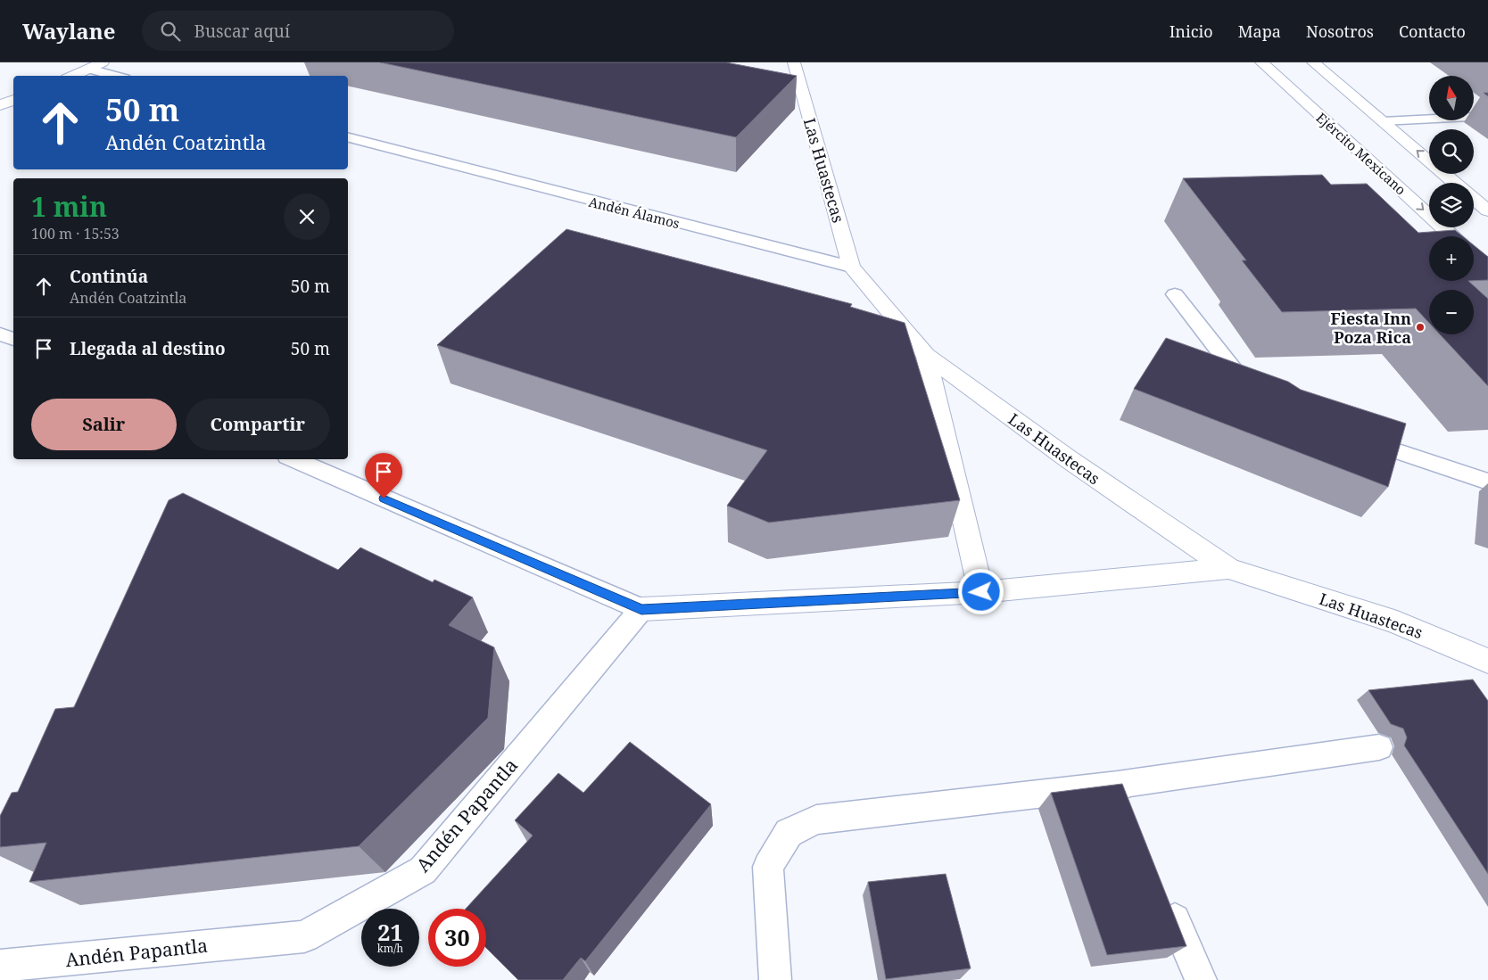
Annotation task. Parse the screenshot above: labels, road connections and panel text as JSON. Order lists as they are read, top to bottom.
{
  "streets": {
    "street": ["Ejército Mexicano", "Las Huastecas"],
    "lane": ["Andén Álamos", "Andén Papantla"]
  },
  "crossings": [
    ["Las Huastecas", "Andén Álamos"]
  ],
  "places": ["Fiesta Inn Poza Rica"],
  "north": "top",
  "page": {
    "header": "Waylane",
    "search": "Buscar aquí",
    "nav": [
      "Inicio",
      "Mapa",
      "Nosotros",
      "Contacto"
    ],
    "map_buttons": ["+", "−"],
    "turn": ["50 m", "Andén Coatzintla"],
    "heading": ["1 min", "100 m · 15:53"],
    "list": [
      {
        "name": "Continúa",
        "note": "Andén Coatzintla",
        "value": "50 m"
      },
      {
        "name": "Llegada al destino",
        "value": "50 m"
      }
    ],
    "buttons": ["Salir", "Compartir"],
    "speed": "21 km/h",
    "limit": "30"
  }
}
